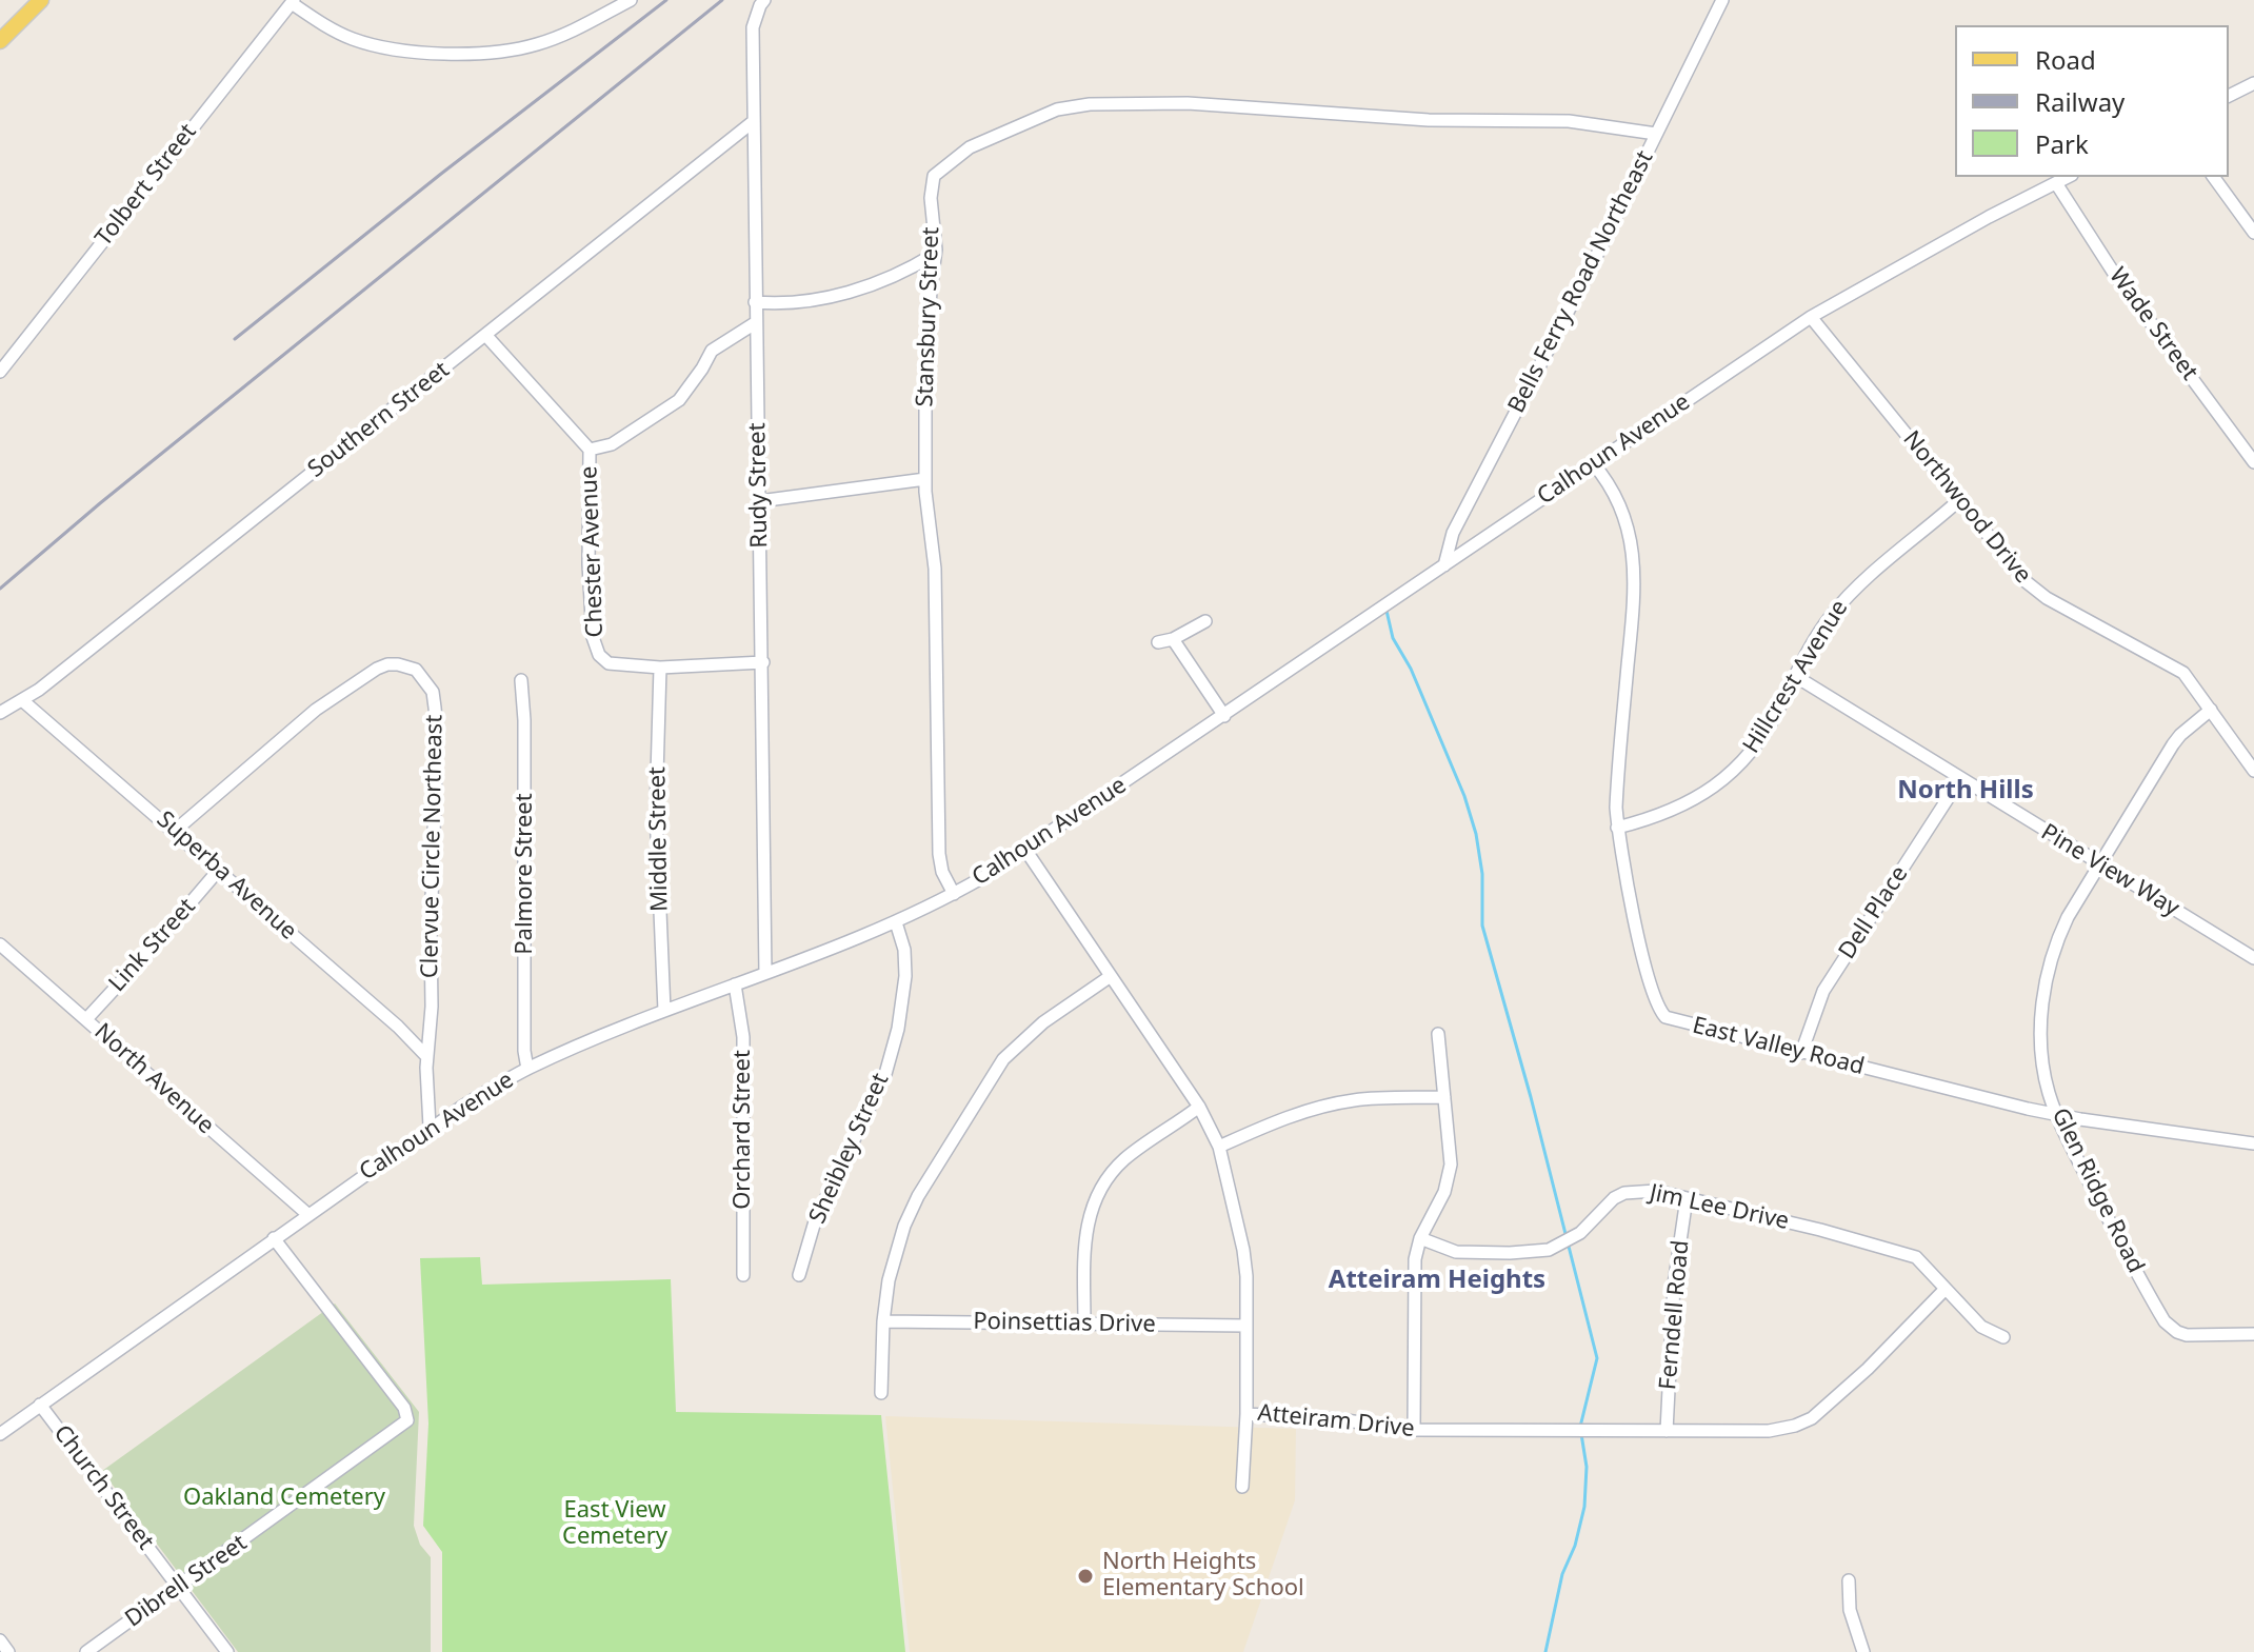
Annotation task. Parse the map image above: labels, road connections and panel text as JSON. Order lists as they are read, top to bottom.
{
  "streets": {
    "street": [
      "Tolbert Street",
      "Bells Ferry Road Northeast",
      "Stansbury Street",
      "Wade Street",
      "Southern Street",
      "Calhoun Avenue",
      "Rudy Street",
      "Northwood Drive",
      "Chester Avenue",
      "Hillcrest Avenue",
      "Middle Street",
      "Clervue Circle Northeast",
      "Pine View Way",
      "Palmore Street",
      "Superba Avenue",
      "Dell Place",
      "Link Street",
      "East Valley Road",
      "North Avenue",
      "Orchard Street",
      "Sheibley Street",
      "Glen Ridge Road",
      "Jim Lee Drive",
      "Ferndell Road",
      "Poinsettias Drive",
      "Atteiram Drive",
      "Church Street",
      "Dibrell Street"
    ]
  },
  "crossings": [
    ["Bells Ferry Road Northeast", "Stansbury Street"],
    ["Bells Ferry Road Northeast", "Calhoun Avenue"],
    ["Stansbury Street", "Calhoun Avenue"],
    ["Wade Street", "Calhoun Avenue"],
    ["Southern Street", "Rudy Street"],
    ["Southern Street", "Chester Avenue"],
    ["Southern Street", "Superba Avenue"],
    ["Calhoun Avenue", "Rudy Street"],
    ["Calhoun Avenue", "Northwood Drive"],
    ["Calhoun Avenue", "Middle Street"],
    ["Calhoun Avenue", "Clervue Circle Northeast"],
    ["Calhoun Avenue", "Palmore Street"],
    ["Calhoun Avenue", "East Valley Road"],
    ["Calhoun Avenue", "North Avenue"],
    ["Calhoun Avenue", "Orchard Street"],
    ["Calhoun Avenue", "Sheibley Street"],
    ["Calhoun Avenue", "Atteiram Drive"],
    ["Calhoun Avenue", "Church Street"],
    ["Calhoun Avenue", "Dibrell Street"],
    ["Northwood Drive", "Hillcrest Avenue"],
    ["Northwood Drive", "Glen Ridge Road"],
    ["Chester Avenue", "Middle Street"],
    ["Hillcrest Avenue", "Pine View Way"],
    ["Hillcrest Avenue", "East Valley Road"],
    ["Clervue Circle Northeast", "Superba Avenue"],
    ["Pine View Way", "Dell Place"],
    ["Pine View Way", "Glen Ridge Road"],
    ["Superba Avenue", "Link Street"],
    ["Dell Place", "East Valley Road"],
    ["Link Street", "North Avenue"],
    ["East Valley Road", "Glen Ridge Road"],
    ["Jim Lee Drive", "Ferndell Road"],
    ["Jim Lee Drive", "Atteiram Drive"],
    ["Ferndell Road", "Atteiram Drive"],
    ["Poinsettias Drive", "Atteiram Drive"],
    ["Church Street", "Dibrell Street"]
  ],
  "districts": ["North Hills", "Atteiram Heights"],
  "parks": ["Oakland Cemetery", "East View Cemetery"],
  "places": ["North Heights Elementary School"],
  "legend": ["Road", "Railway", "Park"]
}
